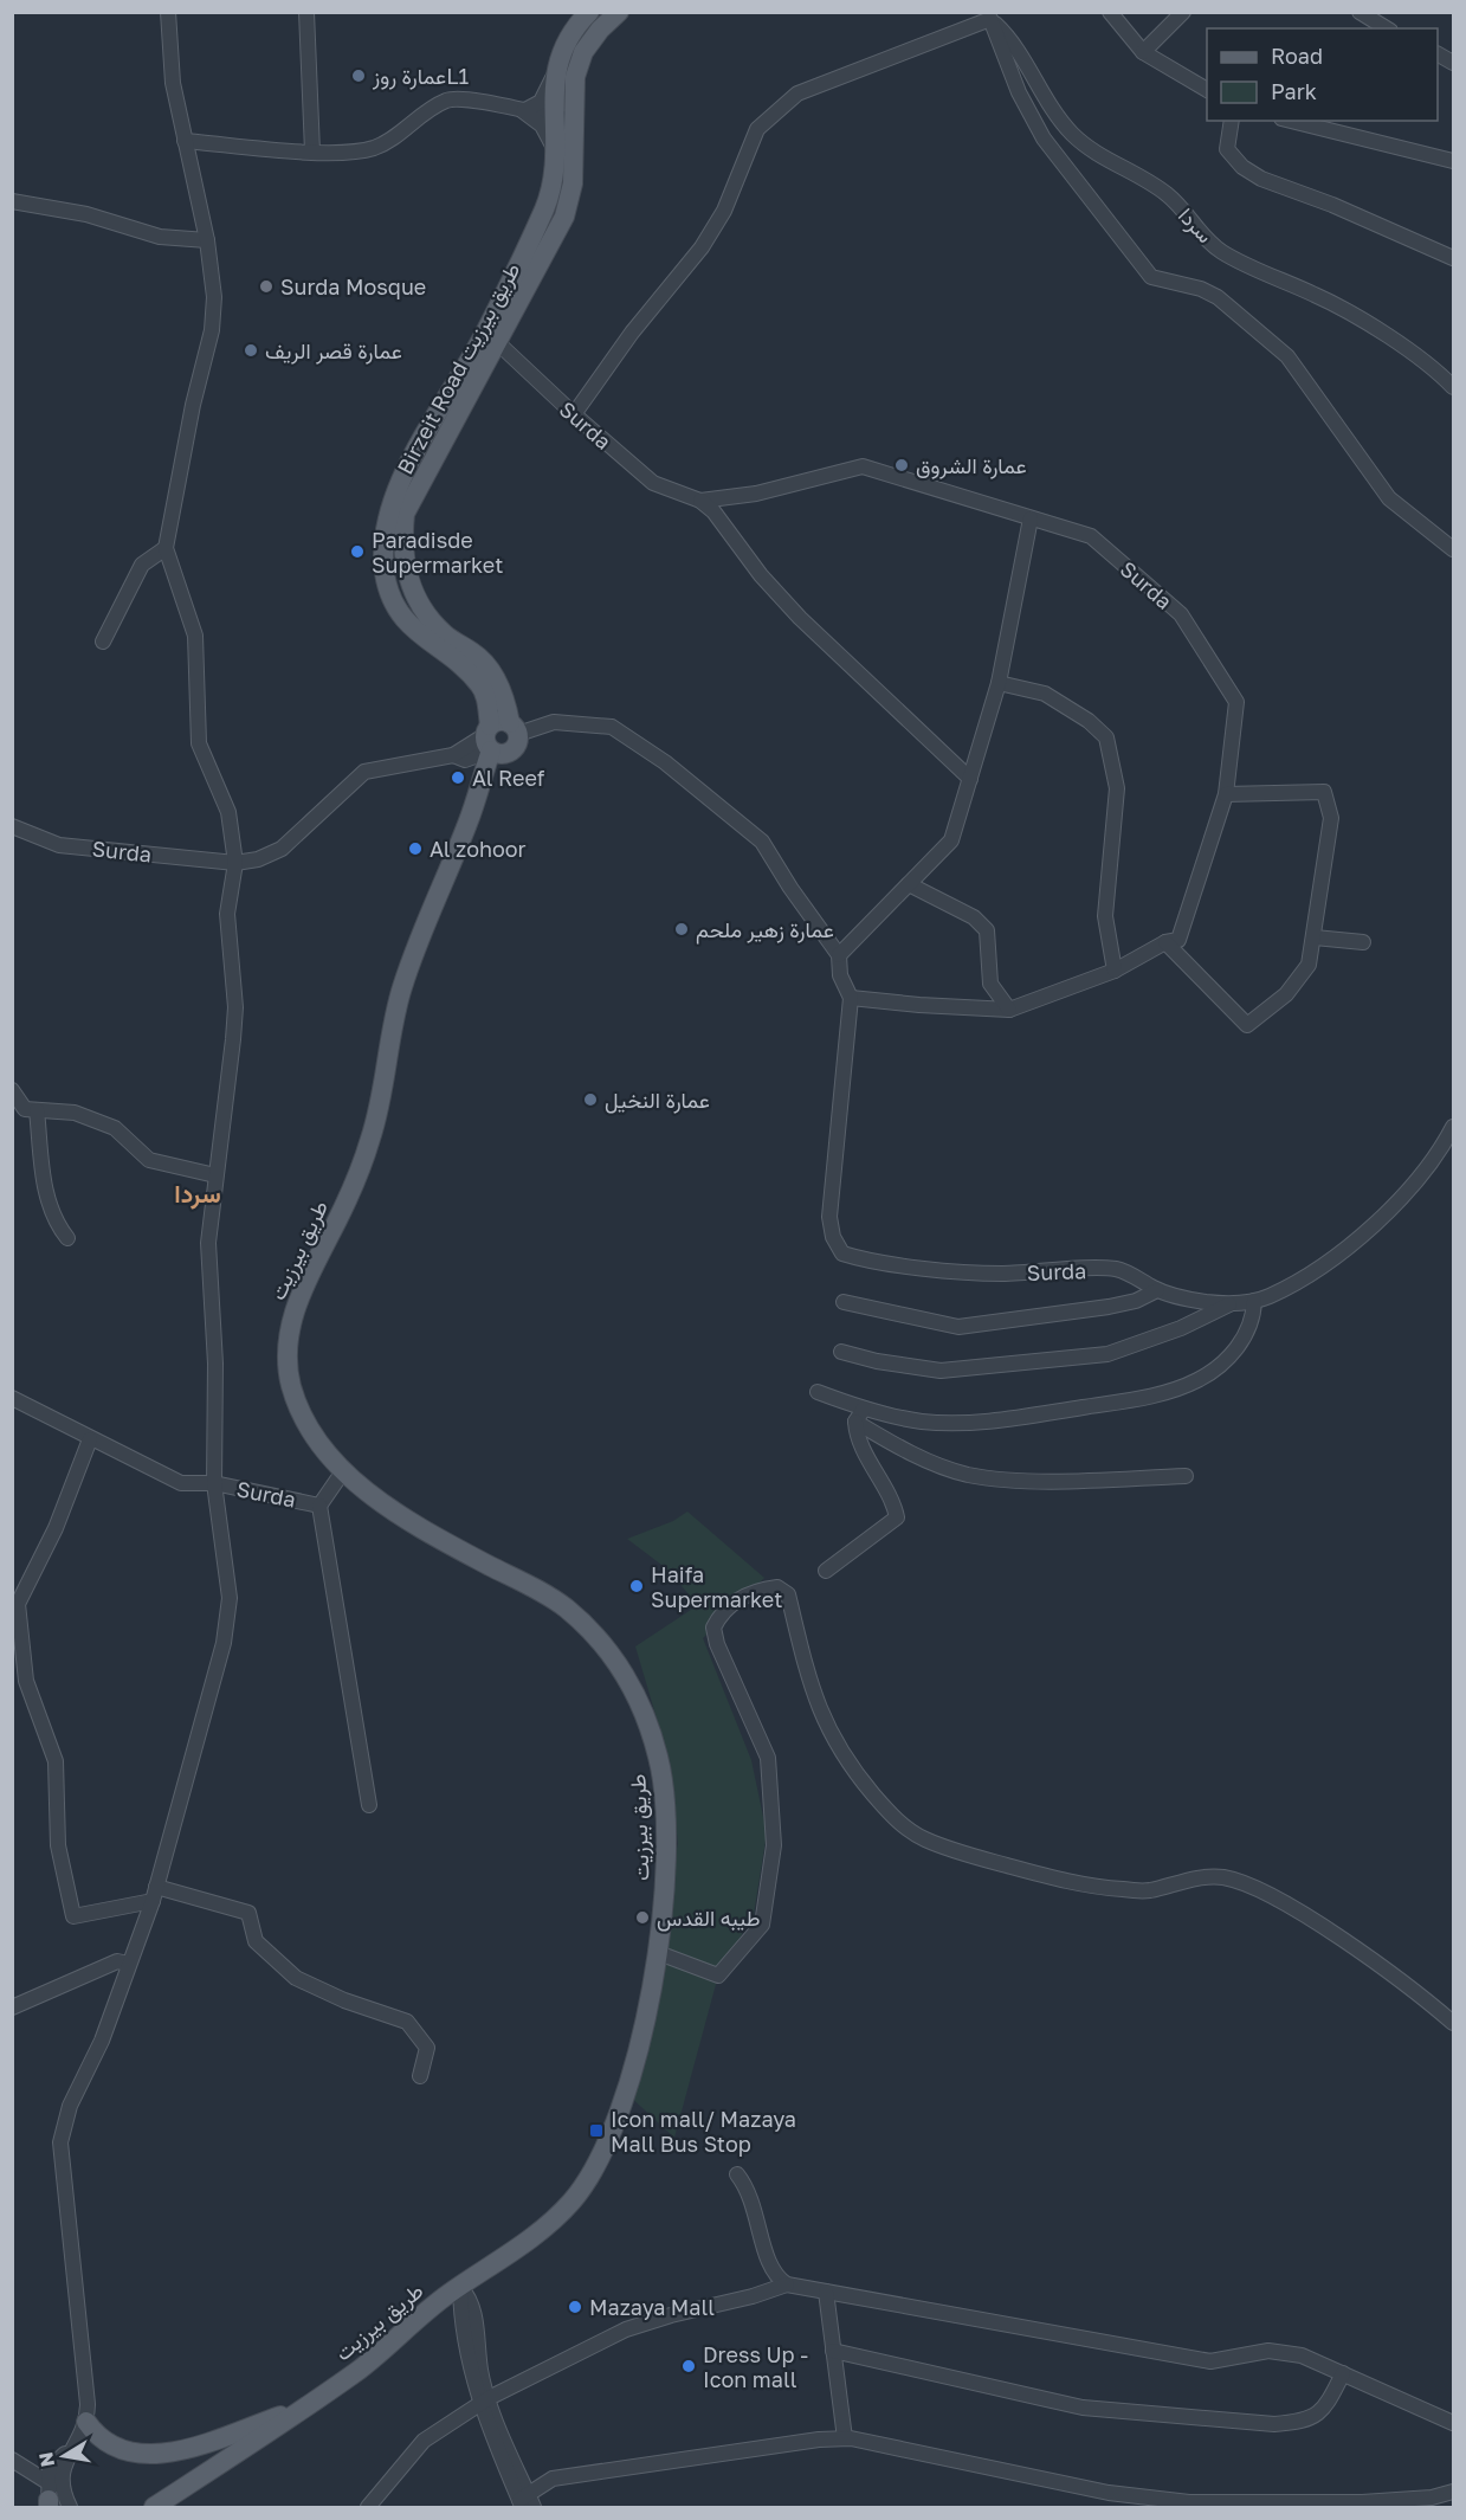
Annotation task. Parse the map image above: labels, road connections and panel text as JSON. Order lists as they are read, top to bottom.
{
  "streets": {
    "main road": ["Birzeit Road طريق بيرزيت", "طريق بيرزيت"],
    "street": ["سردا", "Surda"]
  },
  "crossings": [
    ["Birzeit Road طريق بيرزيت", "Surda"],
    ["Surda", "طريق بيرزيت"]
  ],
  "districts": ["سردا"],
  "places": {
    "other": [
      "عمارة روزL1",
      "Surda Mosque",
      "عمارة قصر الريف",
      "عمارة الشروق",
      "Paradisde Supermarket",
      "Al Reef",
      "Al zohoor",
      "عمارة زهير ملحم",
      "عمارة النخيل",
      "Haifa Supermarket",
      "طيبه القدس",
      "Mazaya Mall",
      "Dress Up - Icon mall"
    ],
    "transit": ["Icon mall/ Mazaya Mall Bus Stop"]
  },
  "legend": ["Road", "Park"],
  "north": "left"
}
